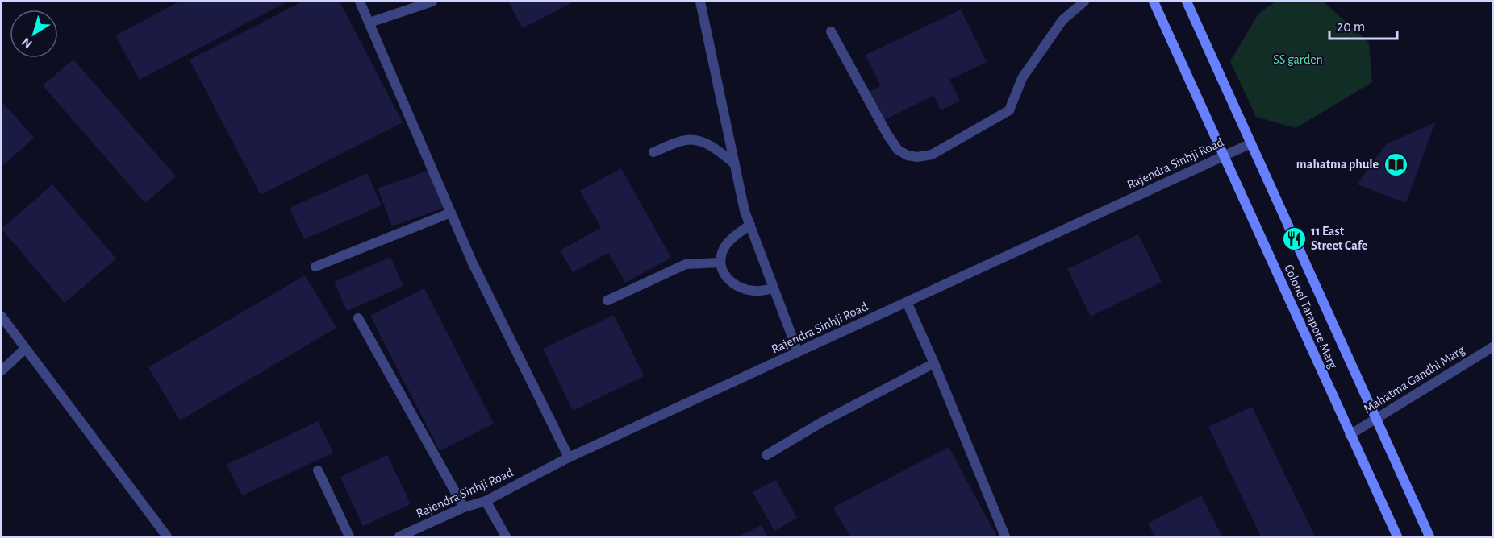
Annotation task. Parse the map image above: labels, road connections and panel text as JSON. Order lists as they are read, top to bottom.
{
  "streets": {
    "main road": ["Colonel Tarapore Marg"],
    "street": ["Rajendra Sinhji Road", "Mahatma Gandhi Marg"]
  },
  "crossings": [
    ["Rajendra Sinhji Road", "Colonel Tarapore Marg"],
    ["Colonel Tarapore Marg", "Mahatma Gandhi Marg"]
  ],
  "parks": ["SS garden"],
  "places": {
    "library": ["mahatma phule"],
    "restaurant": ["11 East Street Cafe"]
  },
  "scale_bar": "20 m",
  "north": "bottom left"
}
